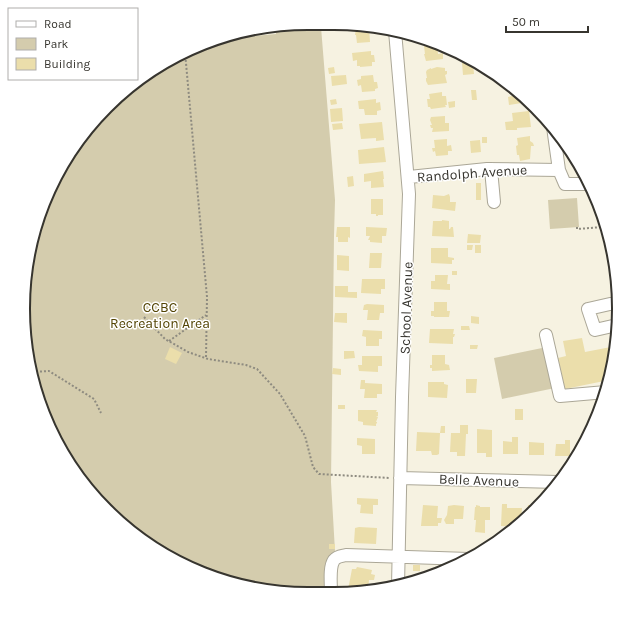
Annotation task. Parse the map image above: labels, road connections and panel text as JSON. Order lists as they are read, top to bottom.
{
  "streets": {
    "street": ["Randolph Avenue", "School Avenue", "Belle Avenue"]
  },
  "crossings": [
    ["Randolph Avenue", "School Avenue"],
    ["School Avenue", "Belle Avenue"]
  ],
  "parks": ["CCBC Recreation Area"],
  "legend": ["Road", "Park", "Building"],
  "scale_bar": "50 m"
}
